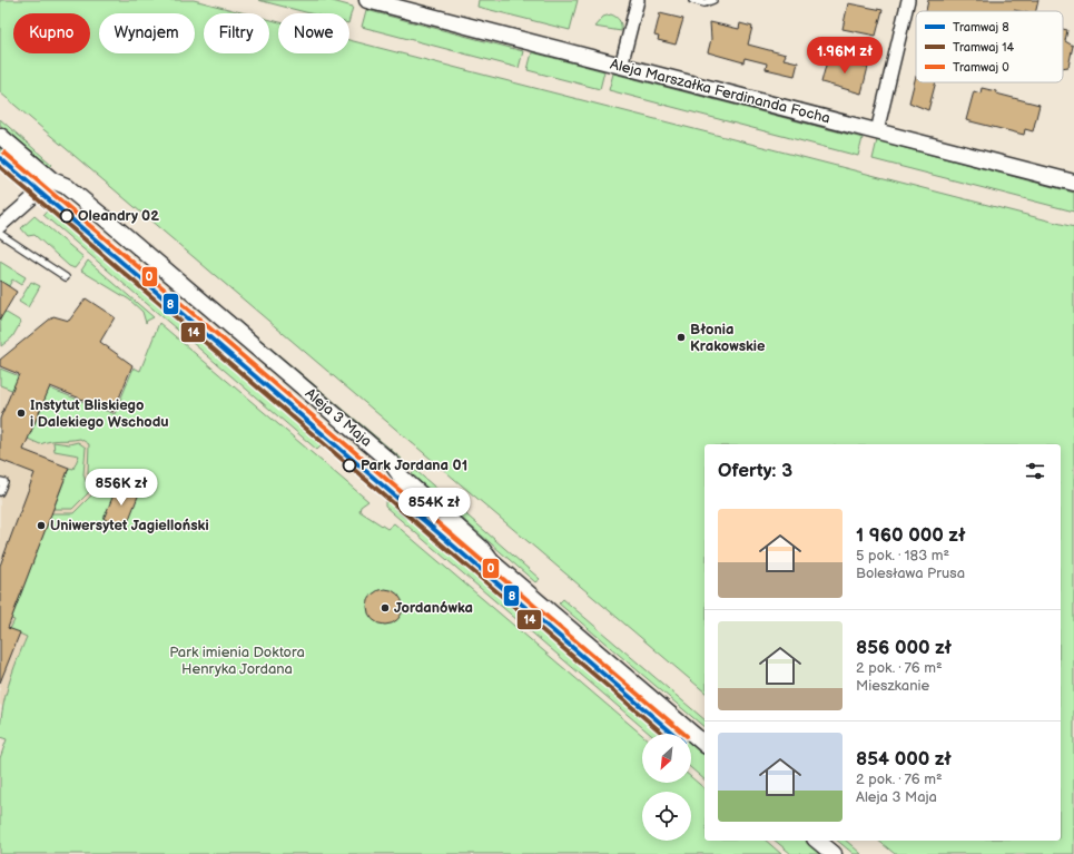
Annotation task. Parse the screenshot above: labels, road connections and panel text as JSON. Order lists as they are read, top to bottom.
{
  "streets": {
    "street": ["Aleja Marszałka Ferdinanda Focha", "Aleja 3 Maja"]
  },
  "parks": ["Park imienia Doktora Henryka Jordana"],
  "places": [
    "Oleandry 02",
    "Błonia Krakowskie",
    "Instytut Bliskiego i Dalekiego Wschodu",
    "Park Jordana 01",
    "Uniwersytet Jagielloński",
    "Jordanówka"
  ],
  "lines": ["tram line 0", "tram line 8", "tram line 14"],
  "legend": ["Tramwaj 8", "Tramwaj 14", "Tramwaj 0"],
  "north": "bottom left",
  "page": {
    "chip": [
      "Kupno",
      "Wynajem",
      "Filtry",
      "Nowe"
    ],
    "price": ["1.96M zł", "856K zł", "854K zł"],
    "heading": "Oferty: 3",
    "list": [
      {
        "name": "1 960 000 zł",
        "note": "5 pok. · 183 m² · Bolesława Prusa"
      },
      {
        "name": "856 000 zł",
        "note": "2 pok. · 76 m² · Mieszkanie"
      },
      {
        "name": "854 000 zł",
        "note": "2 pok. · 76 m² · Aleja 3 Maja"
      }
    ]
  }
}
